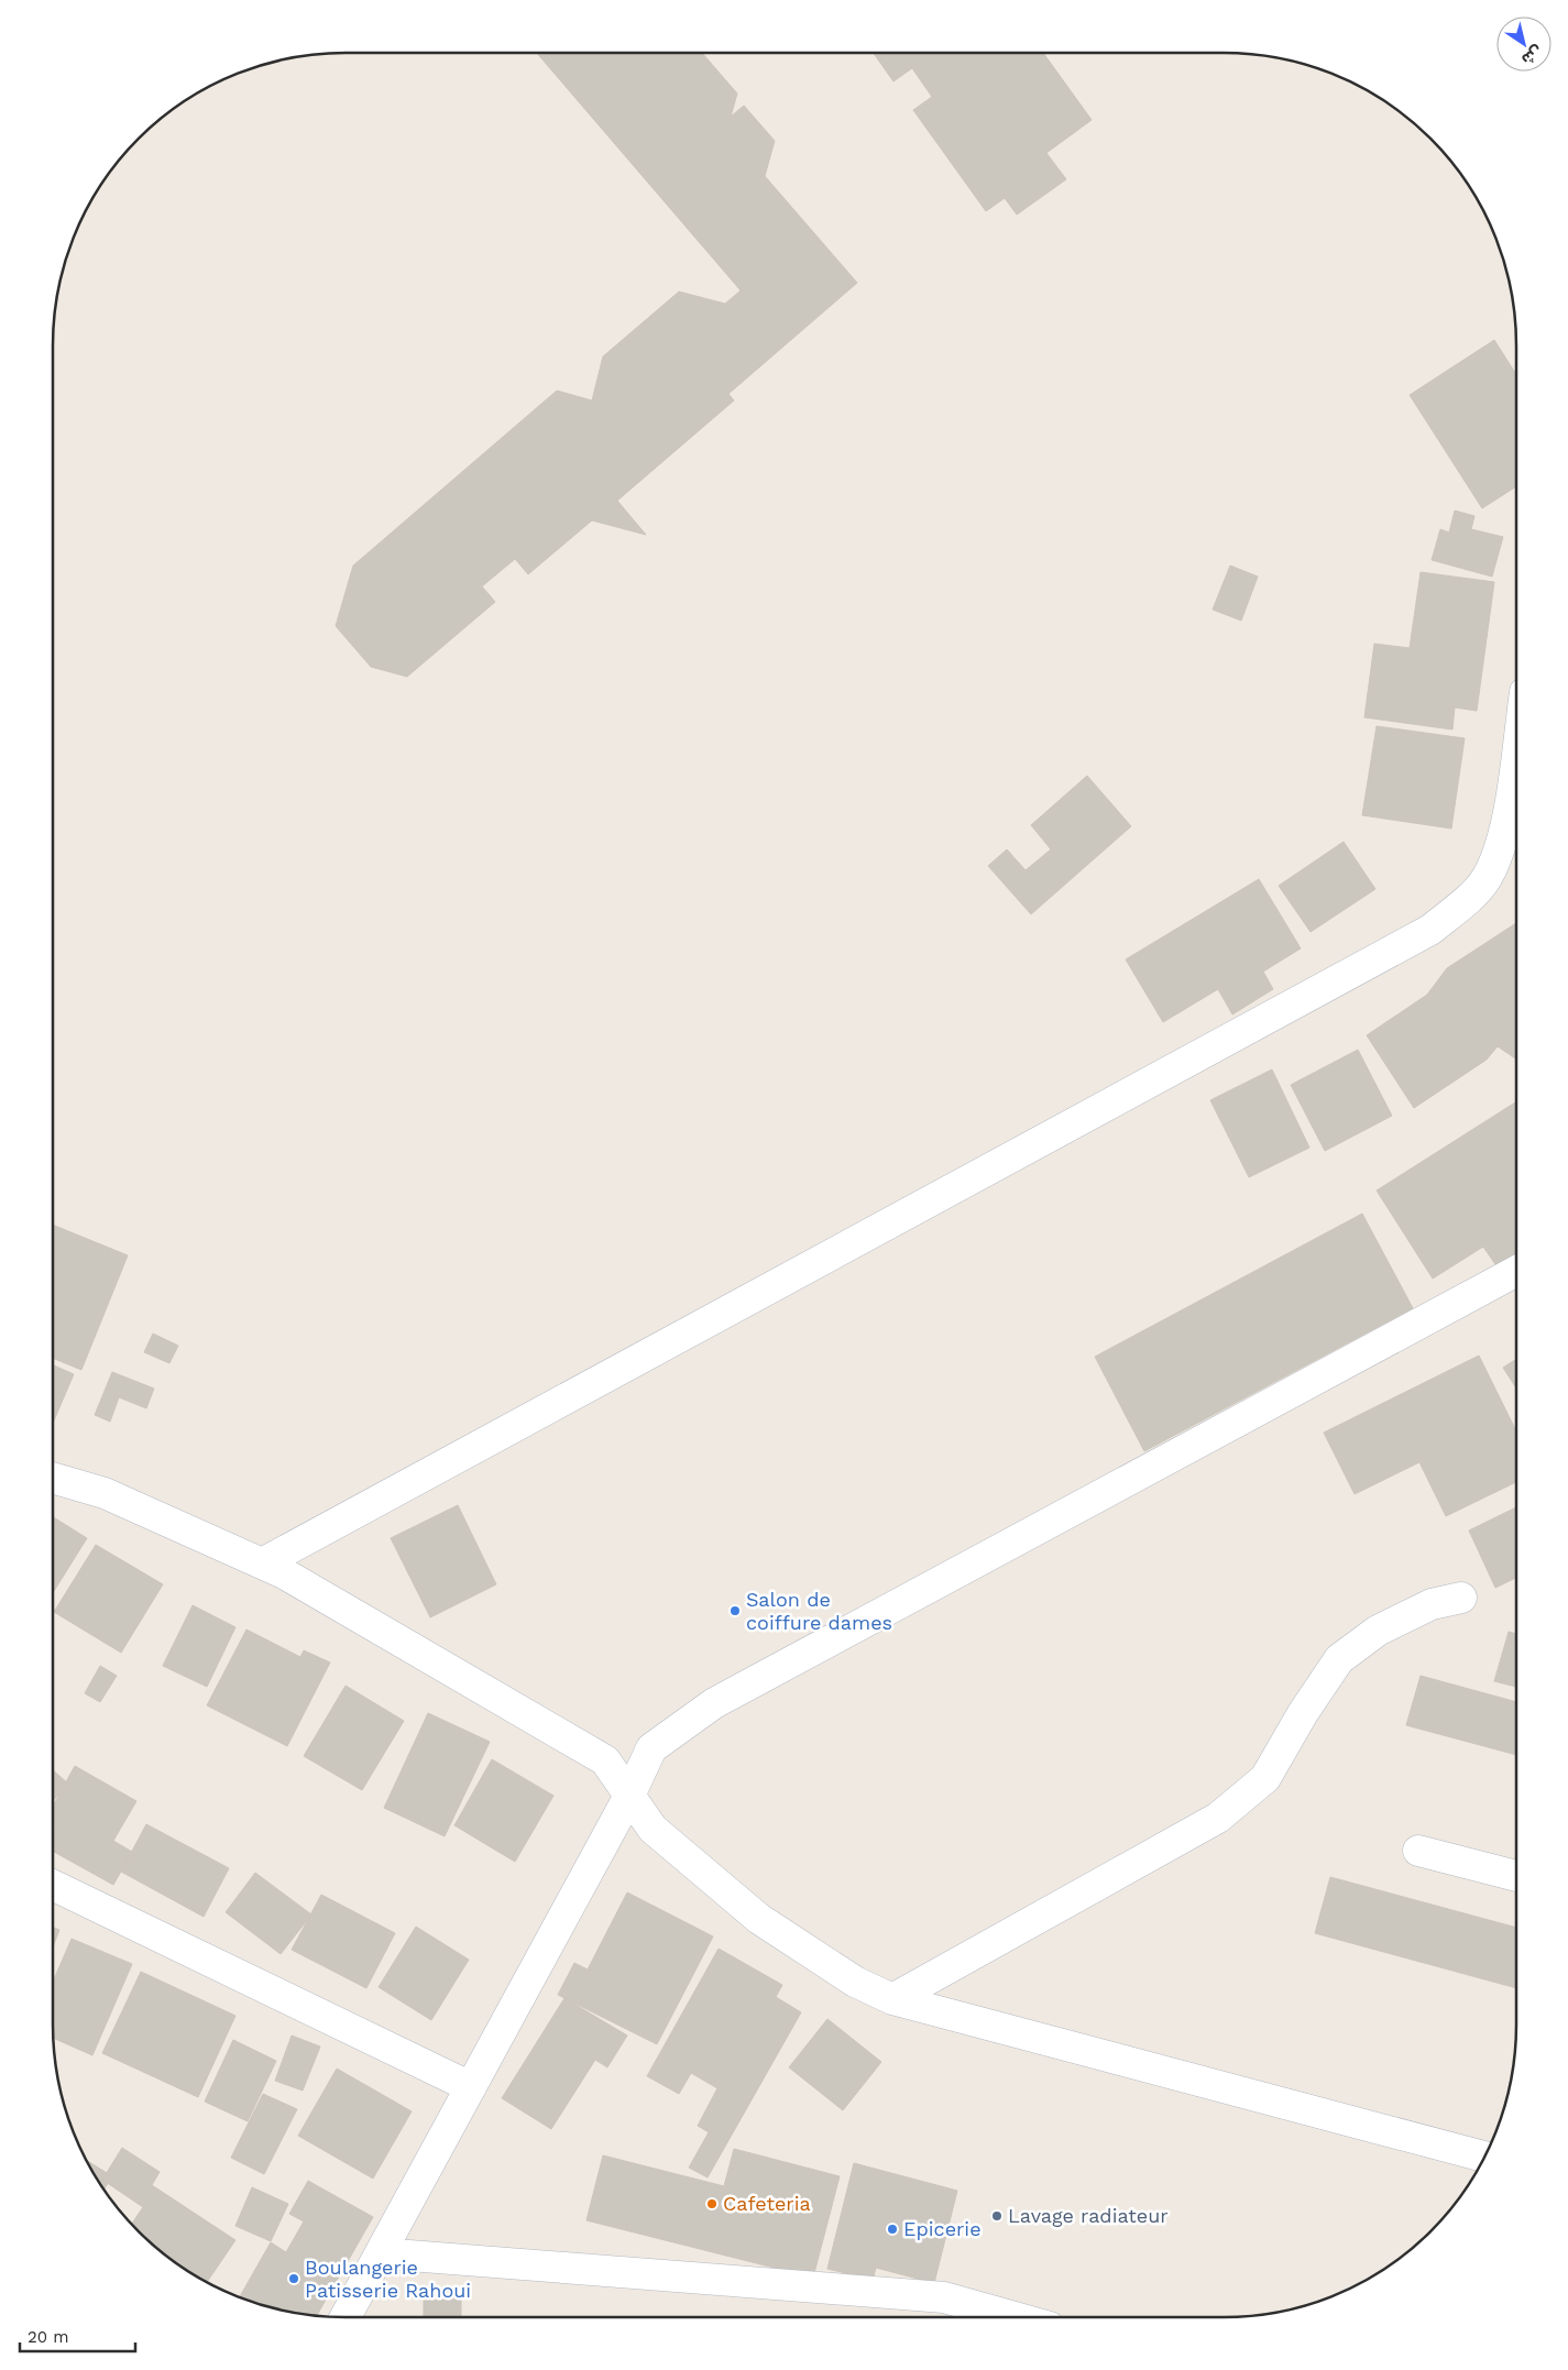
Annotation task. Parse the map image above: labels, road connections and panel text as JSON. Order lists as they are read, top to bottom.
{
  "places": [
    "Salon de coiffure dames",
    "Cafeteria",
    "Lavage radiateur",
    "Epicerie",
    "Boulangerie Patisserie Rahoui"
  ],
  "scale_bar": "20 m",
  "north": "bottom right"
}
